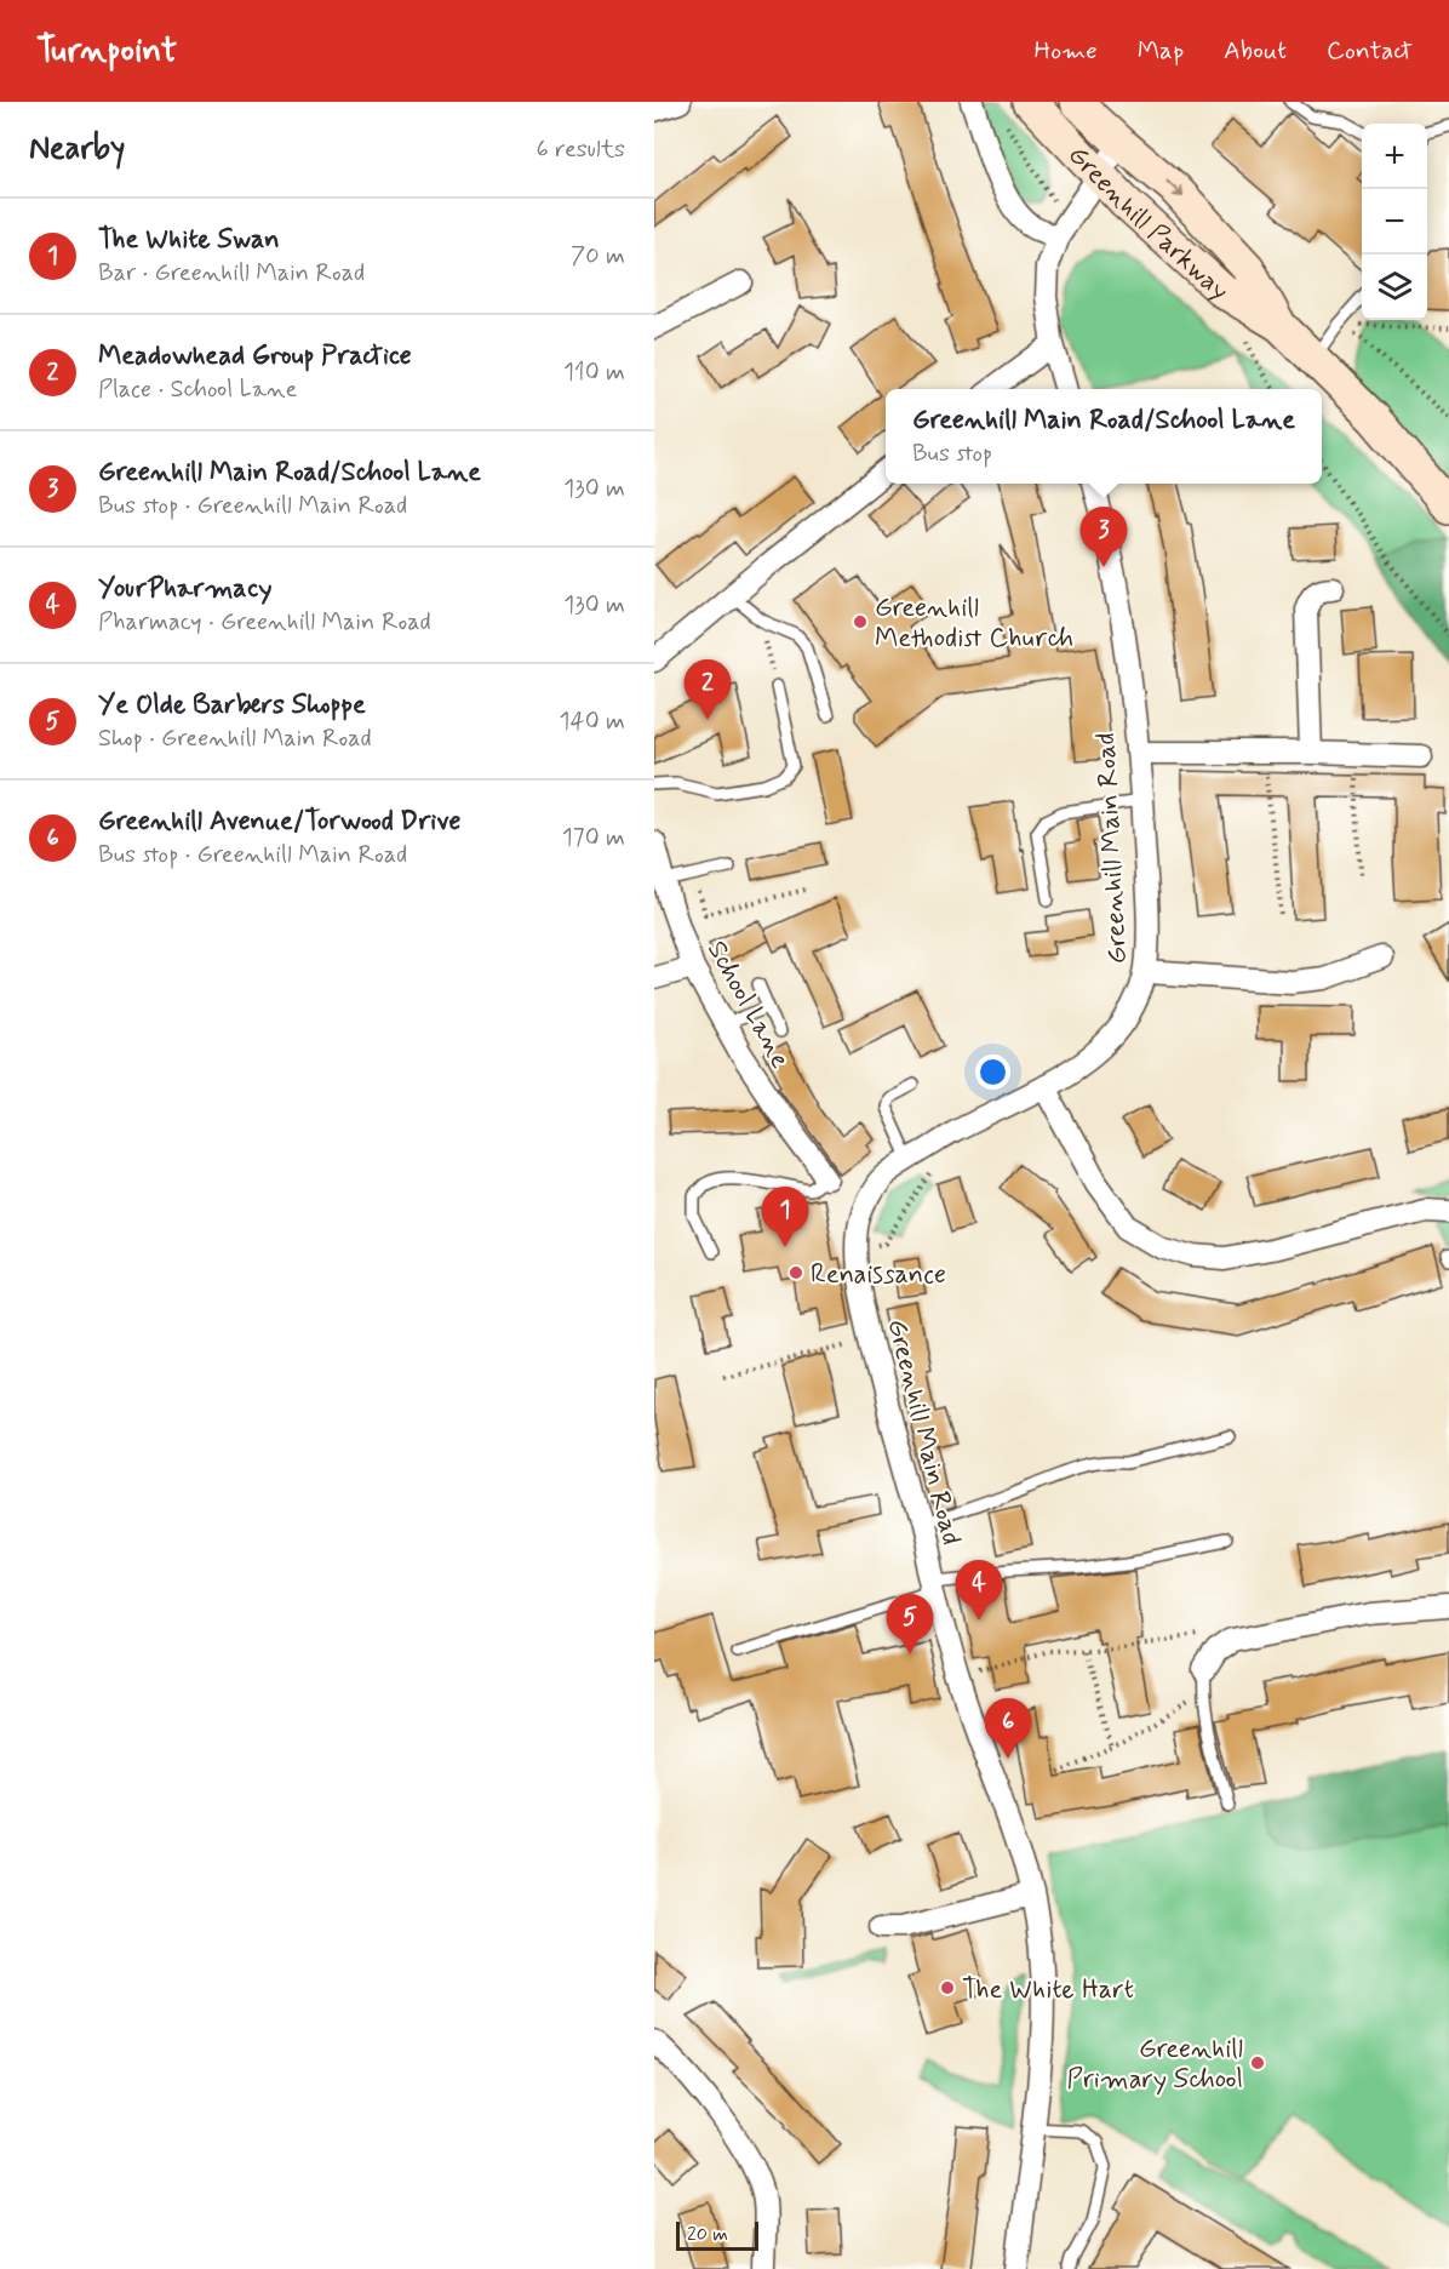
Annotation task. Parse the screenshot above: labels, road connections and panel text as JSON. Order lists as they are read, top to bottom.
{
  "streets": {
    "main road": ["Greenhill Parkway"],
    "street": ["Greenhill Main Road", "School Lane"]
  },
  "places": [
    "Greenhill Methodist Church",
    "Renaissance",
    "The White Hart",
    "Greenhill Primary School"
  ],
  "scale_bar": "20 m",
  "page": {
    "header": "Turnpoint",
    "nav": [
      "Home",
      "Map",
      "About",
      "Contact"
    ],
    "heading": ["Nearby", "6 results"],
    "map_buttons": ["+", "−"],
    "list": [
      {
        "mark": "1",
        "name": "The White Swan",
        "note": "Bar · Greenhill Main Road",
        "value": "70 m"
      },
      {
        "mark": "2",
        "name": "Meadowhead Group Practice",
        "note": "Place · School Lane",
        "value": "110 m"
      },
      {
        "mark": "3",
        "name": "Greenhill Main Road/School Lane",
        "note": "Bus stop · Greenhill Main Road",
        "value": "130 m"
      },
      {
        "mark": "4",
        "name": "YourPharmacy",
        "note": "Pharmacy · Greenhill Main Road",
        "value": "130 m"
      },
      {
        "mark": "5",
        "name": "Ye Olde Barbers Shoppe",
        "note": "Shop · Greenhill Main Road",
        "value": "140 m"
      },
      {
        "mark": "6",
        "name": "Greenhill Avenue/Torwood Drive",
        "note": "Bus stop · Greenhill Main Road",
        "value": "170 m"
      }
    ],
    "popup": ["Greenhill Main Road/School Lane", "Bus stop"],
    "pins": [
      "3",
      "2",
      "1",
      "4",
      "5",
      "6"
    ],
    "scale": "20 m"
  }
}
